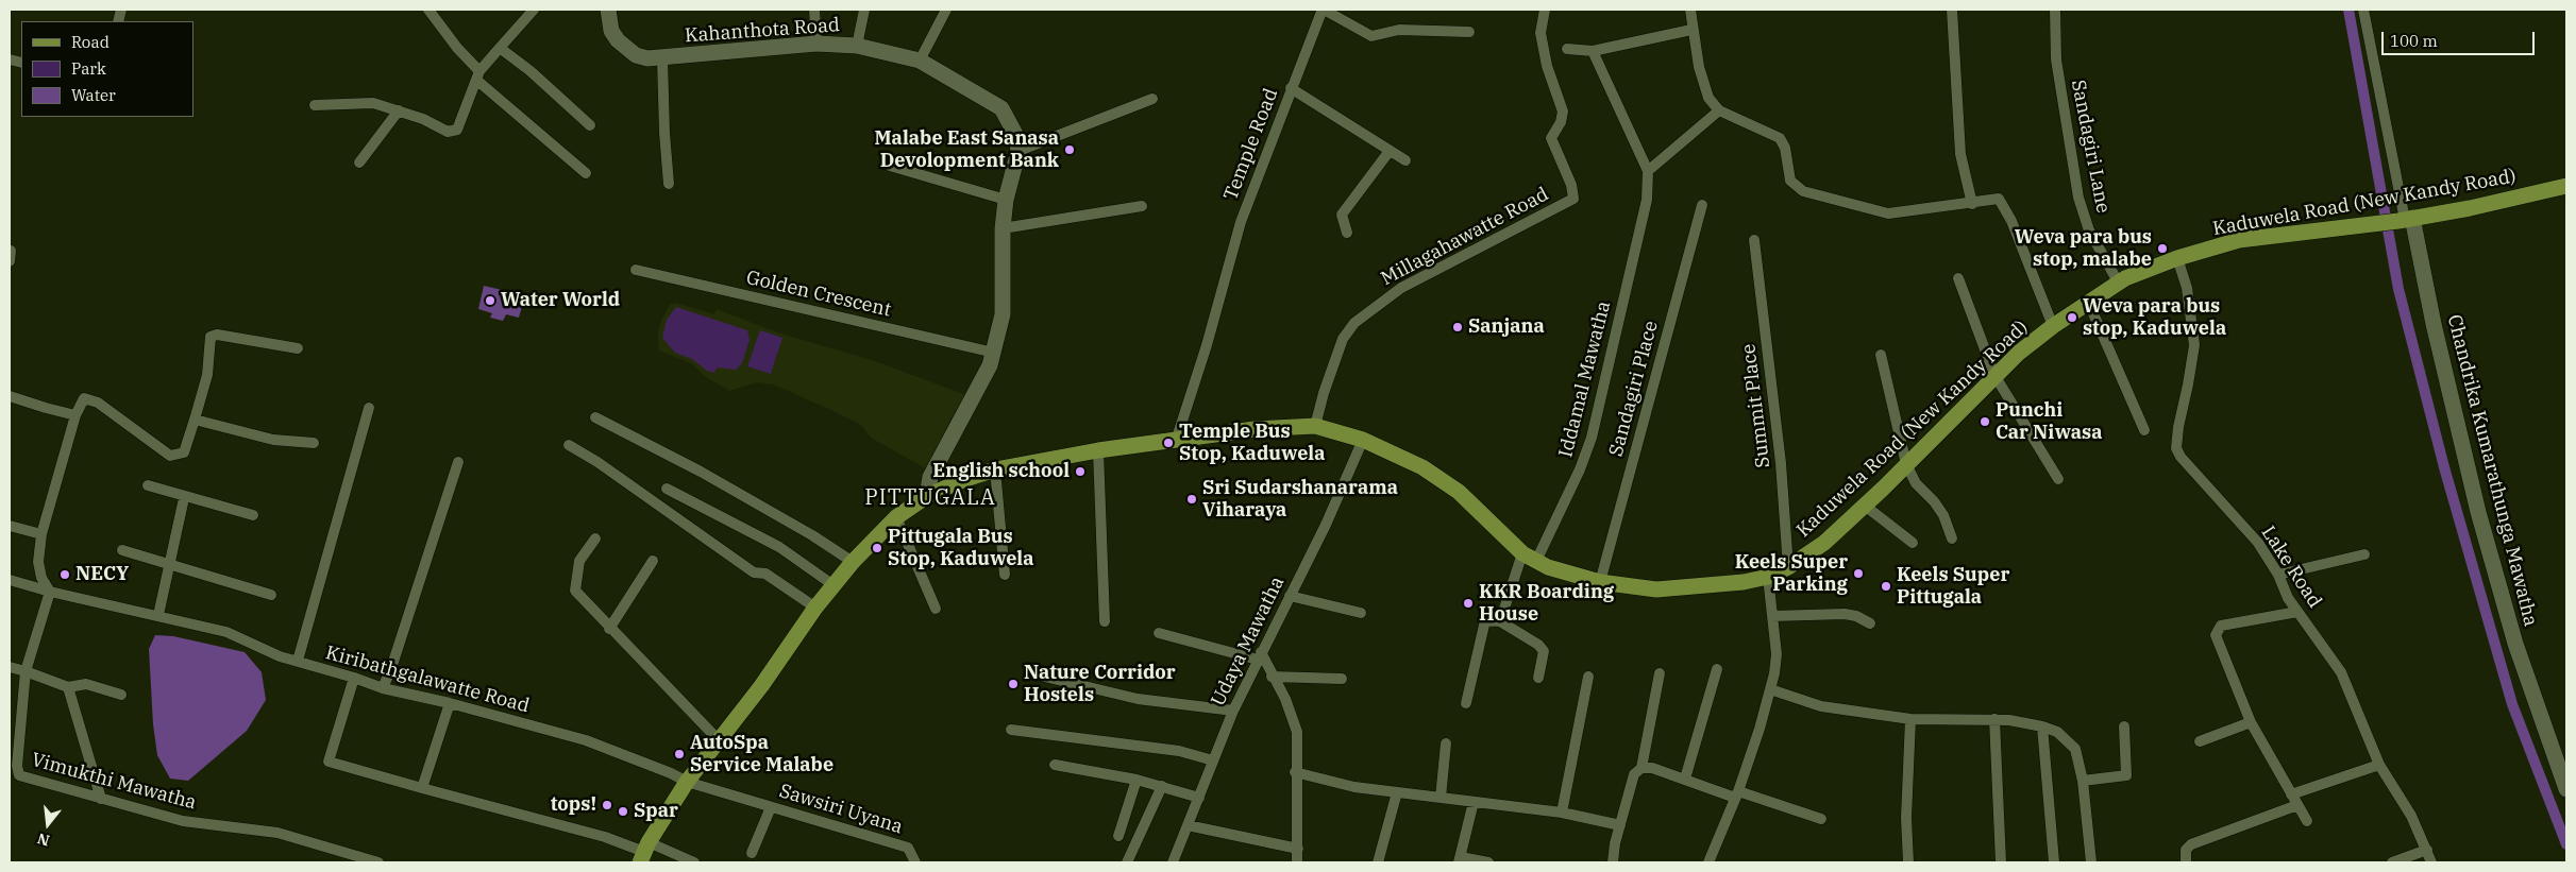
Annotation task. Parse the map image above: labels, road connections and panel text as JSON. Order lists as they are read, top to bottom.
{
  "streets": {
    "main road": ["Kahanthota Road", "Kaduwela Road (New Kandy Road)", "Chandrika Kumarathunga Mawatha"],
    "street": [
      "Temple Road",
      "Sandagiri Lane",
      "Millagahawatte Road",
      "Golden Crescent",
      "Iddamal Mawatha",
      "Sandagiri Place",
      "Summit Place",
      "Lake Road",
      "Udaya Mawatha",
      "Kiribathgalawatte Road",
      "Vimukthi Mawatha",
      "Sawsiri Uyana"
    ]
  },
  "crossings": [
    ["Temple Road", "Kaduwela Road (New Kandy Road)"],
    ["Sandagiri Lane", "Kaduwela Road (New Kandy Road)"],
    ["Kaduwela Road (New Kandy Road)", "Millagahawatte Road"],
    ["Kaduwela Road (New Kandy Road)", "Iddamal Mawatha"],
    ["Kaduwela Road (New Kandy Road)", "Sandagiri Place"],
    ["Kaduwela Road (New Kandy Road)", "Summit Place"],
    ["Kaduwela Road (New Kandy Road)", "Chandrika Kumarathunga Mawatha"],
    ["Kaduwela Road (New Kandy Road)", "Lake Road"],
    ["Kaduwela Road (New Kandy Road)", "Udaya Mawatha"],
    ["Kaduwela Road (New Kandy Road)", "Kiribathgalawatte Road"],
    ["Kaduwela Road (New Kandy Road)", "Sawsiri Uyana"],
    ["Kiribathgalawatte Road", "Vimukthi Mawatha"],
    ["Kiribathgalawatte Road", "Sawsiri Uyana"]
  ],
  "districts": ["PITTUGALA"],
  "places": [
    "Malabe East Sanasa Devolopment Bank",
    "Weva para bus stop, malabe",
    "Water World",
    "Weva para bus stop, Kaduwela",
    "Sanjana",
    "Punchi Car Niwasa",
    "Temple Bus Stop, Kaduwela",
    "English school",
    "Sri Sudarshanarama Viharaya",
    "Pittugala Bus Stop, Kaduwela",
    "Keels Super Parking",
    "NECY",
    "Keels Super Pittugala",
    "KKR Boarding House",
    "Nature Corridor Hostels",
    "AutoSpa Service Malabe",
    "tops!",
    "Spar"
  ],
  "legend": ["Road", "Park", "Water"],
  "scale_bar": "100 m",
  "north": "bottom"
}
